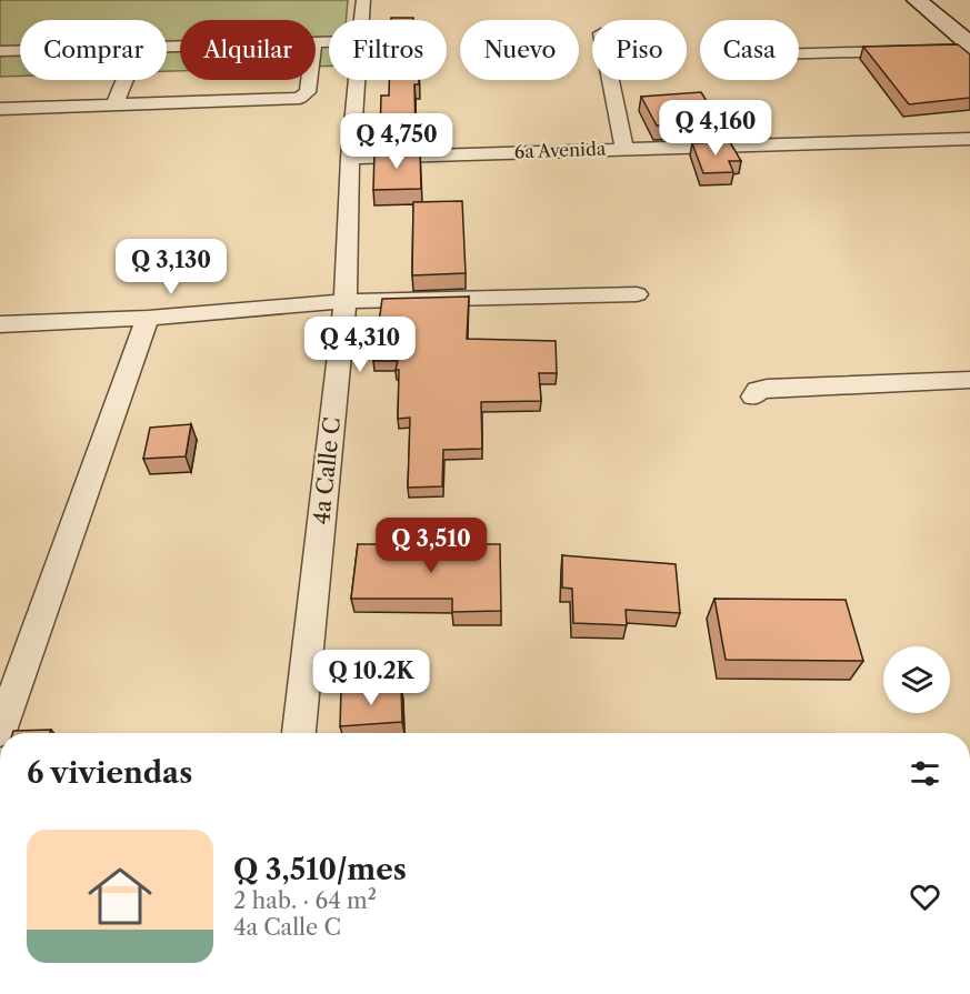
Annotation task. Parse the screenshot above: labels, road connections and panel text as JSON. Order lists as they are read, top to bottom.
{
  "streets": {
    "street": ["6a Avenida", "4a Calle C"]
  },
  "crossings": [
    ["6a Avenida", "4a Calle C"]
  ],
  "page": {
    "chip": [
      "Comprar",
      "Alquilar",
      "Filtros",
      "Nuevo",
      "Piso",
      "Casa"
    ],
    "price": [
      "Q 4,160",
      "Q 4,750",
      "Q 3,130",
      "Q 4,310",
      "Q 3,510",
      "Q 10.2K"
    ],
    "heading": "6 viviendas",
    "list": [
      {
        "name": "Q 3,510/mes",
        "note": "2 hab. · 64 m² · 4a Calle C"
      }
    ]
  }
}
